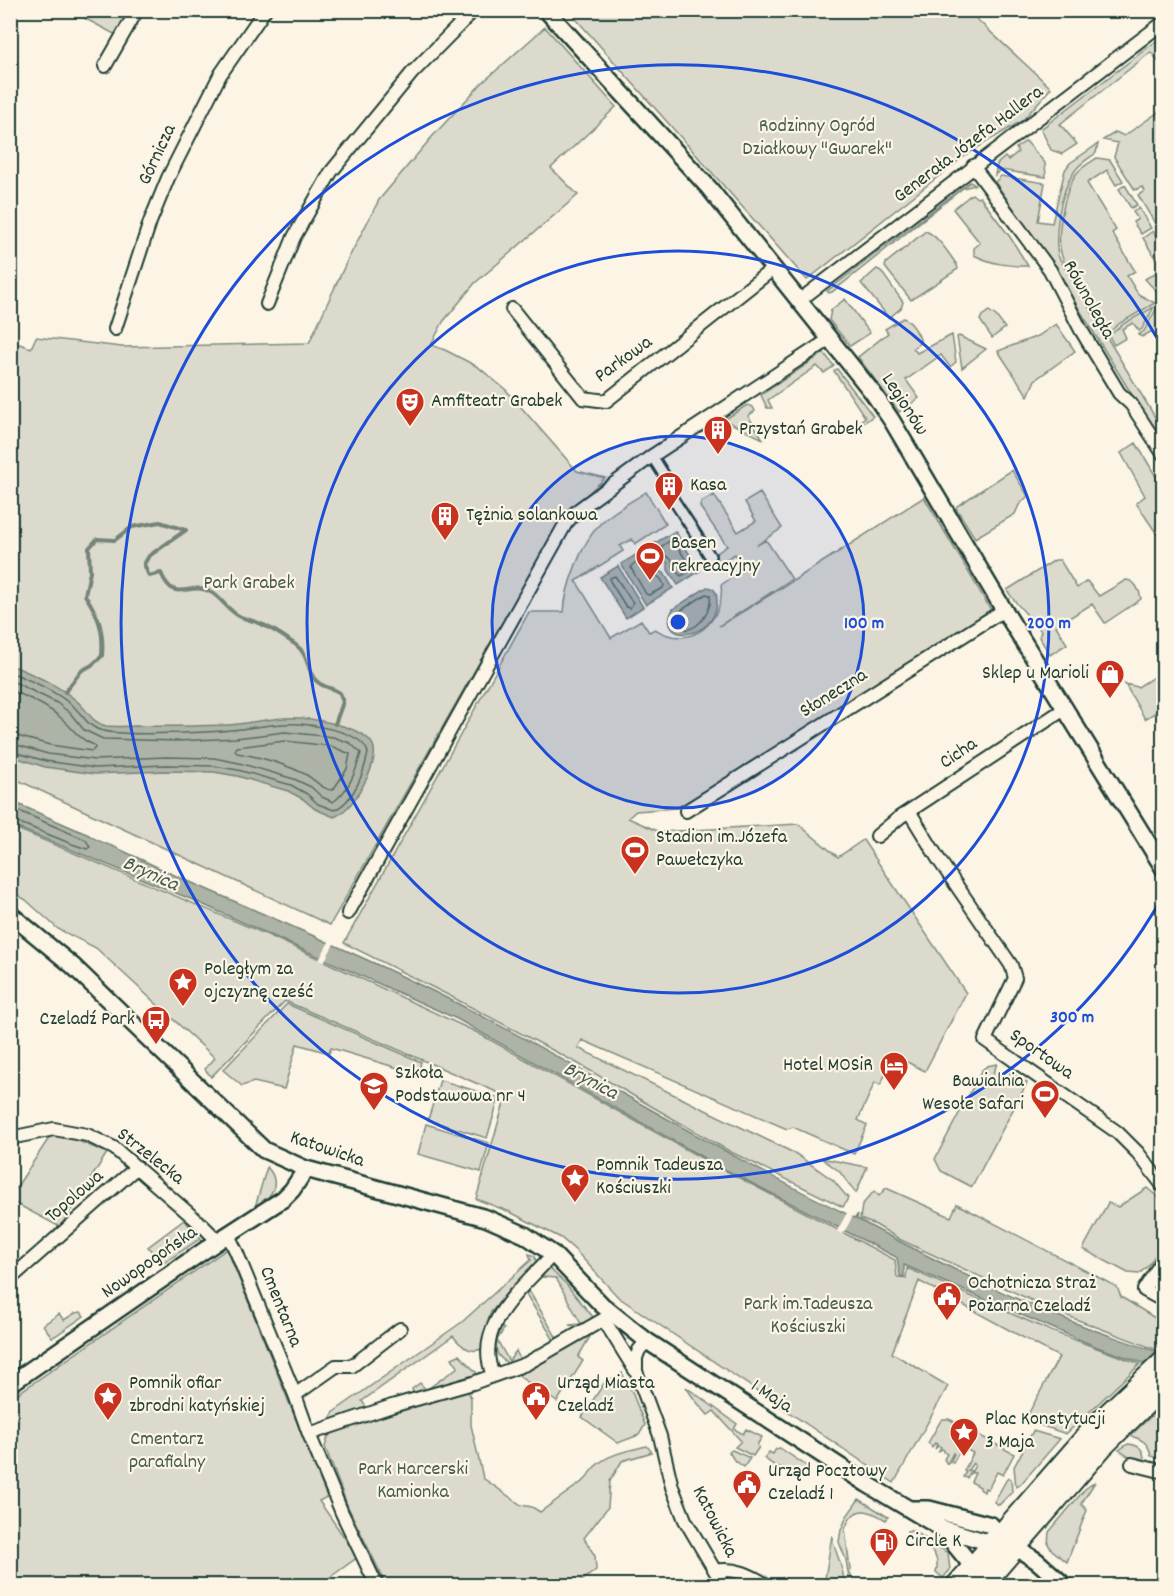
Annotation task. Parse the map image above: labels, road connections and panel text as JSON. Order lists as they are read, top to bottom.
{
  "streets": {
    "street": [
      "Generała Józefa Hallera",
      "Górnicza",
      "Równoległa",
      "Parkowa",
      "Legionów",
      "Słoneczna",
      "Cicha",
      "Sportowa",
      "Katowicka",
      "Strzelecka",
      "Topolowa",
      "Nowopogońska",
      "Cmentarna",
      "1 Maja"
    ]
  },
  "crossings": [
    ["Generała Józefa Hallera", "Równoległa"],
    ["Generała Józefa Hallera", "Legionów"],
    ["Parkowa", "Legionów"],
    ["Legionów", "Słoneczna"],
    ["Legionów", "Cicha"],
    ["Cicha", "Sportowa"],
    ["Katowicka", "Nowopogońska"],
    ["Katowicka", "1 Maja"],
    ["Strzelecka", "Topolowa"],
    ["Strzelecka", "Nowopogońska"],
    ["Strzelecka", "Cmentarna"],
    ["Nowopogońska", "Cmentarna"]
  ],
  "water": ["Brynica"],
  "parks": [
    "Rodzinny Ogród Działkowy \"Gwarek\"",
    "Park Grabek",
    "Park im.Tadeusza Kościuszki",
    "Cmentarz parafialny",
    "Park Harcerski Kamionka"
  ],
  "places": {
    "theatre": ["Amfiteatr Grabek"],
    "building": ["Przystań Grabek", "Kasa", "Tężnia solankowa"],
    "sports": ["Basen rekreacyjny", "Stadion im.Józefa Pawełczyka", "Bawialnia Wesołe Safari"],
    "shop": ["Sklep u Marioli"],
    "place": [
      "Poległym za ojczyznę cześć",
      "Pomnik Tadeusza Kościuszki",
      "Pomnik ofiar zbrodni katyńskiej",
      "Plac Konstytucji 3 Maja"
    ],
    "bus stop": ["Czeladź Park"],
    "hotel": ["Hotel MOSiR"],
    "school or university": ["Szkoła Podstawowa nr 4"],
    "public building": ["Ochotnicza Straż Pożarna Czeladź", "Urząd Miasta Czeladź", "Urząd Pocztowy Czeladź 1"],
    "fuel station": ["Circle K"]
  },
  "rings": ["100 m", "200 m", "300 m"]
}
